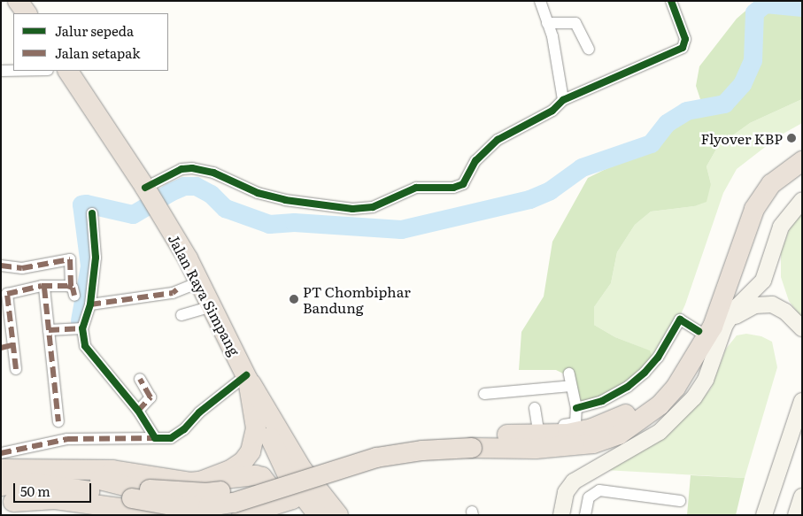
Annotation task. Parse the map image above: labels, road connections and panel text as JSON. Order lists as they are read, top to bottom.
{
  "streets": {
    "highway": ["Jalan Raya Simpang"]
  },
  "places": ["Flyover KBP", "PT Chombiphar Bandung"],
  "legend": ["Jalur sepeda", "Jalan setapak"],
  "scale_bar": "50 m"
}
